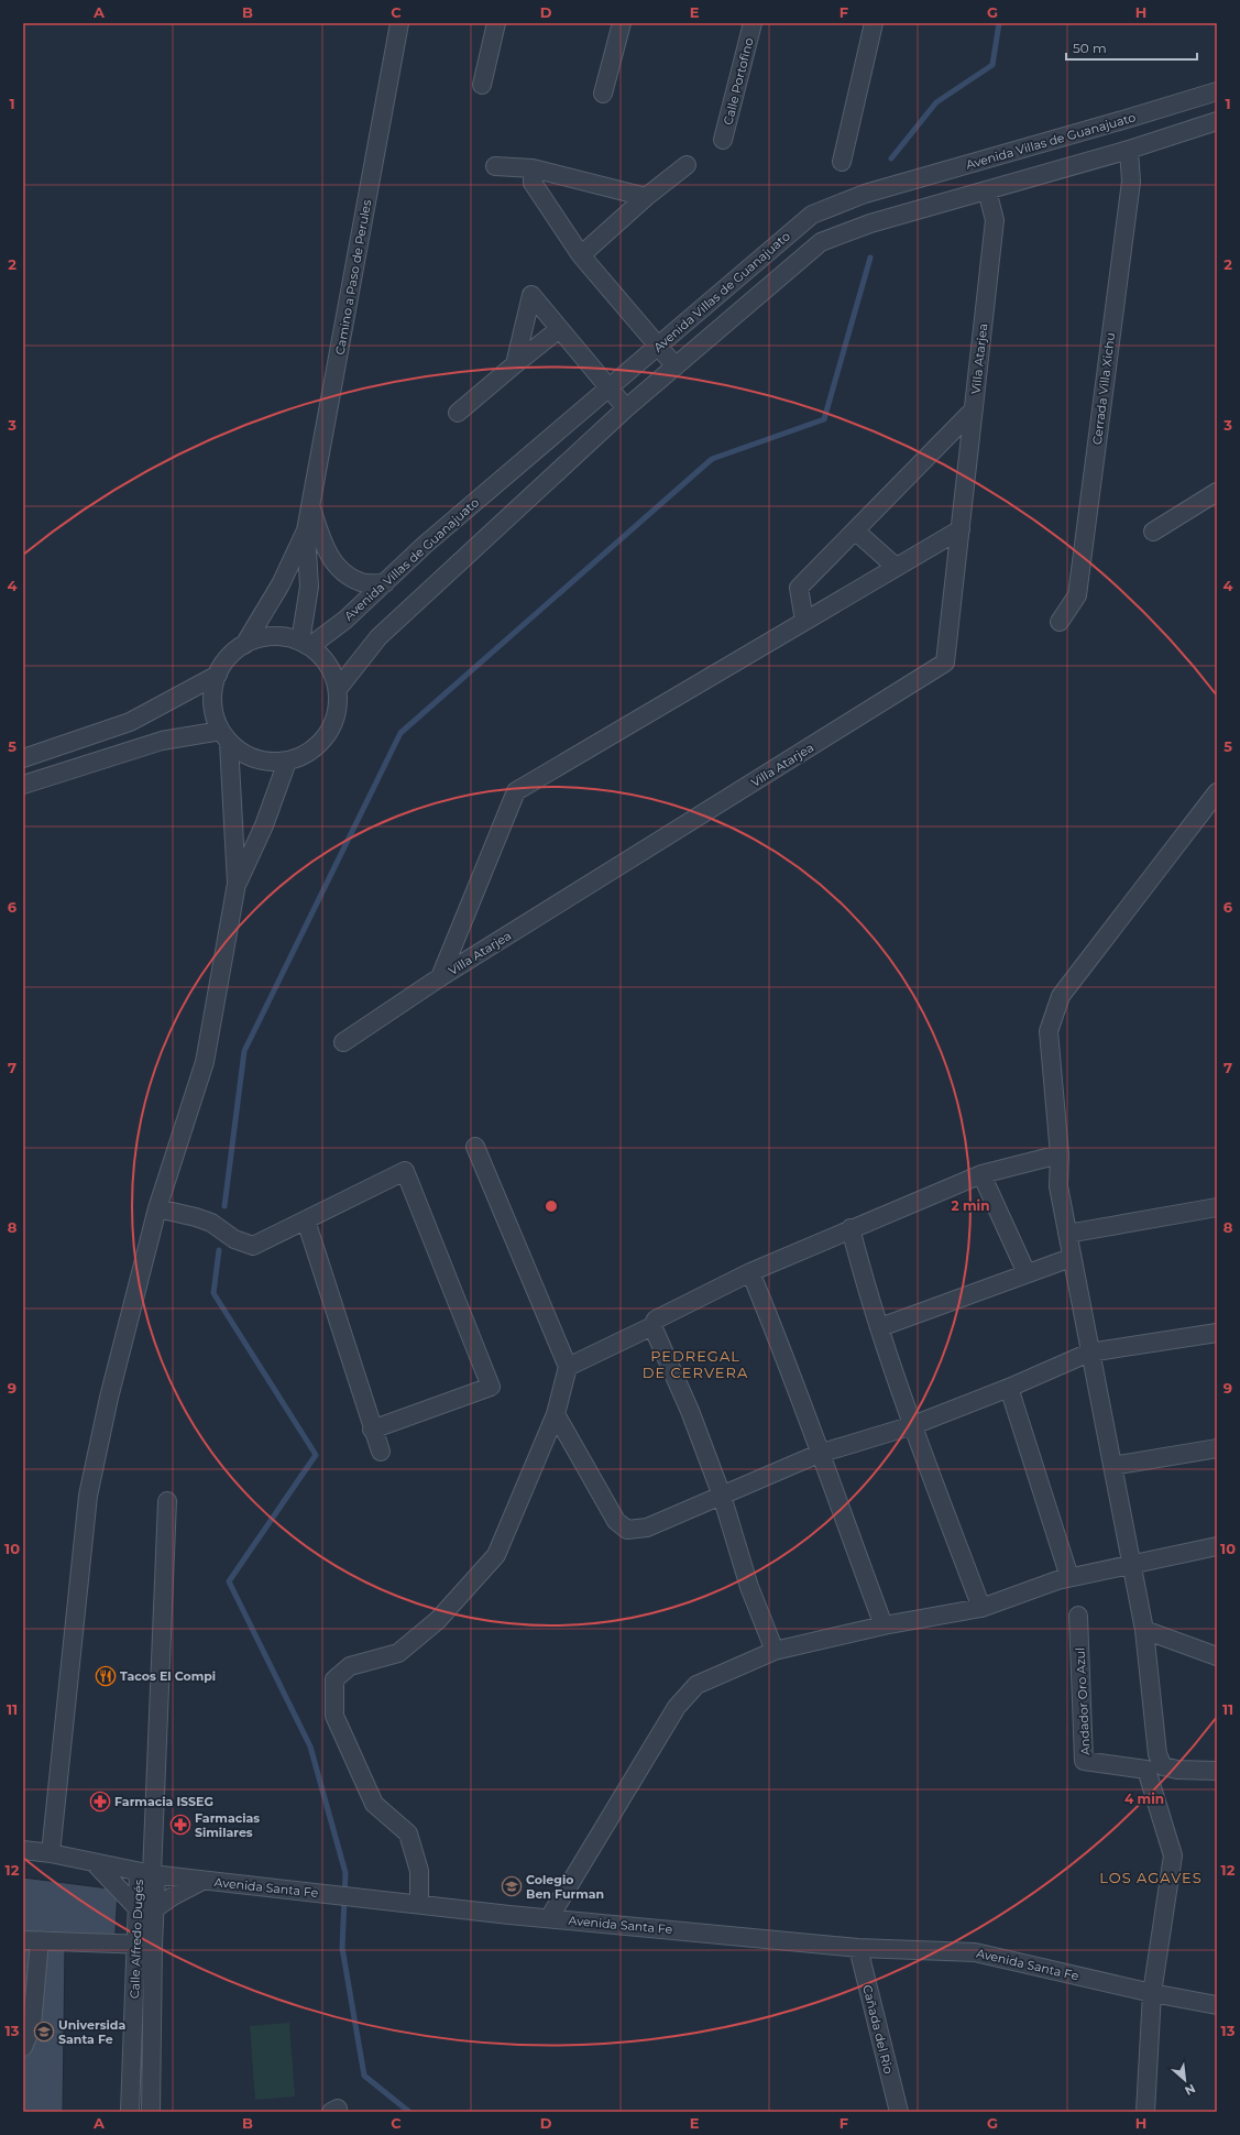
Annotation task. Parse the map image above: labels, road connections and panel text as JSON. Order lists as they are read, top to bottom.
{
  "streets": {
    "street": [
      "Calle Portofino",
      "Avenida Villas de Guanajuato",
      "Camino a Paso de Perules",
      "Villa Atarjea",
      "Cerrada Villa Xichu",
      "Andador Oro Azul",
      "Avenida Santa Fe",
      "Calle Alfredo Dugés",
      "Cañada del Rio"
    ]
  },
  "crossings": [
    ["Avenida Villas de Guanajuato", "Camino a Paso de Perules"],
    ["Andador Oro Azul", "Avenida Santa Fe"],
    ["Avenida Santa Fe", "Calle Alfredo Dugés"],
    ["Avenida Santa Fe", "Cañada del Rio"]
  ],
  "districts": ["PEDREGAL DE CERVERA", "LOS AGAVES"],
  "places": {
    "restaurant": ["Tacos El Compi"],
    "pharmacy": ["Farmacia ISSEG", "Farmacias Similares"],
    "school or university": ["Colegio Ben Furman", "Universida Santa Fe"]
  },
  "scale_bar": "50 m",
  "north": "bottom right",
  "grid": {
    "columns": [
      "A",
      "B",
      "C",
      "D",
      "E",
      "F",
      "G",
      "H"
    ],
    "rows": [
      "1",
      "2",
      "3",
      "4",
      "5",
      "6",
      "7",
      "8",
      "9",
      "10",
      "11",
      "12",
      "13"
    ]
  },
  "rings": ["2 min", "4 min"]
}
